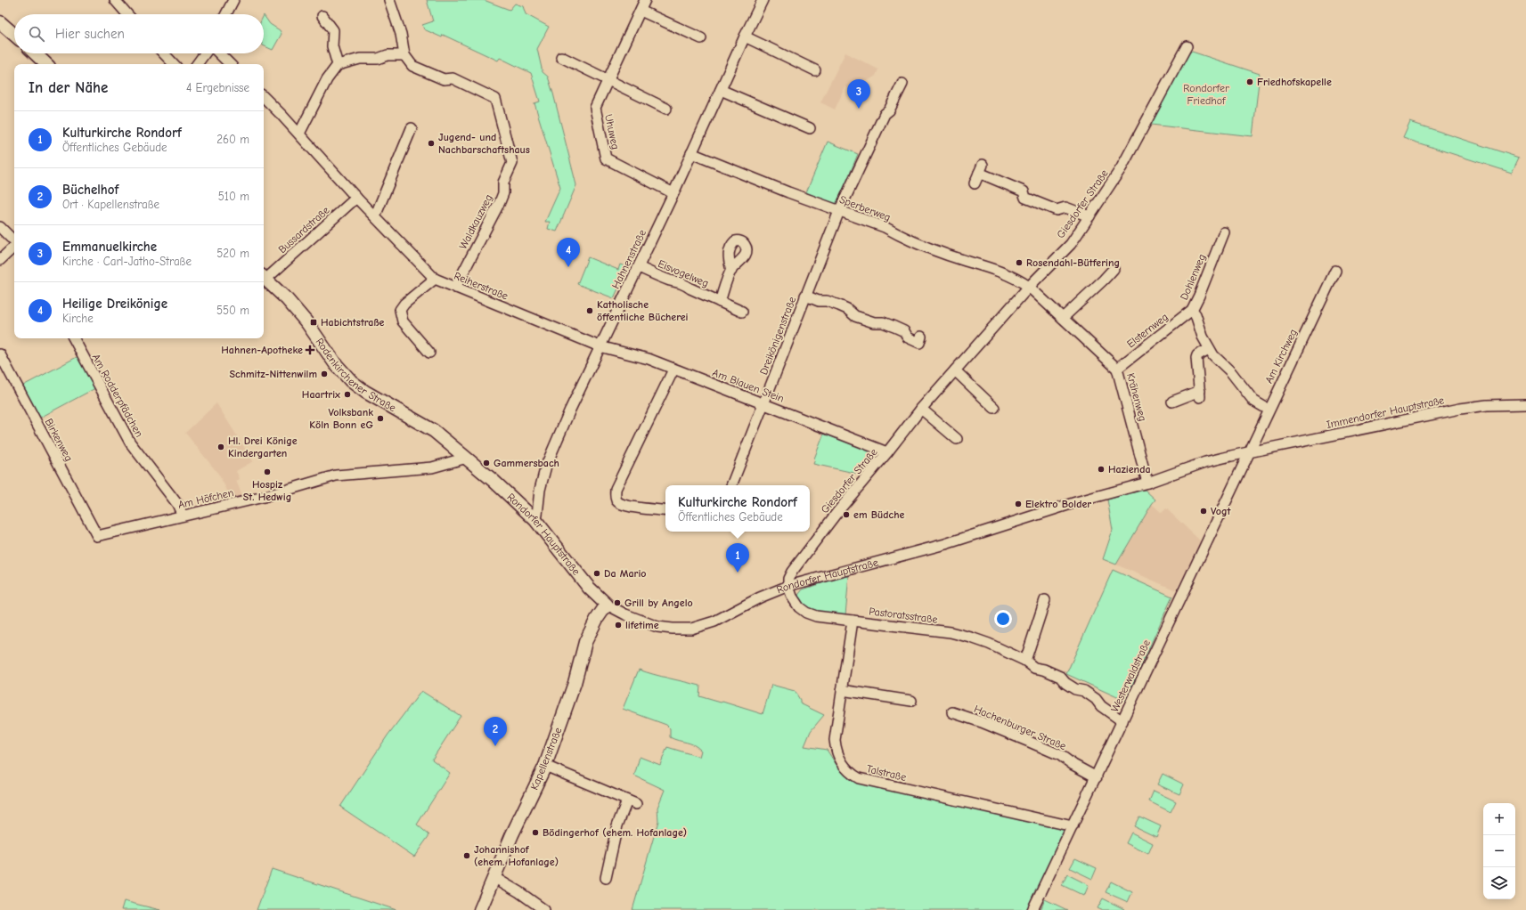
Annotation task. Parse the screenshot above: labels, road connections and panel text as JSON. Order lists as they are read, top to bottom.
{
  "streets": {
    "main road": ["Rodenkirchener Straße", "Rondorfer Hauptstraße", "Kapellenstraße"],
    "street": [
      "Uhuweg",
      "Giesdorfer Straße",
      "Sperberweg",
      "Waldkauzweg",
      "Bussardstraße",
      "Hahnenstraße",
      "Eisvogelweg",
      "Dohlenweg",
      "Reiherstraße",
      "Elsternweg",
      "Dreikönigenstraße",
      "Am Kirchweg",
      "Am Blauen Stein",
      "Am Rodderpfädchen",
      "Krähenweg",
      "Immendorfer Hauptstraße",
      "Birkenweg",
      "Am Höfchen",
      "Pastoratsstraße",
      "Westerwaldstraße",
      "Hachenburger Straße",
      "Talstraße"
    ]
  },
  "crossings": [
    ["Uhuweg", "Hahnenstraße"],
    ["Giesdorfer Straße", "Sperberweg"],
    ["Giesdorfer Straße", "Am Blauen Stein"],
    ["Giesdorfer Straße", "Krähenweg"],
    ["Giesdorfer Straße", "Rondorfer Hauptstraße"],
    ["Giesdorfer Straße", "Pastoratsstraße"],
    ["Sperberweg", "Hahnenstraße"],
    ["Sperberweg", "Dreikönigenstraße"],
    ["Sperberweg", "Krähenweg"],
    ["Waldkauzweg", "Reiherstraße"],
    ["Bussardstraße", "Reiherstraße"],
    ["Bussardstraße", "Rodenkirchener Straße"],
    ["Hahnenstraße", "Eisvogelweg"],
    ["Hahnenstraße", "Reiherstraße"],
    ["Hahnenstraße", "Am Blauen Stein"],
    ["Hahnenstraße", "Rondorfer Hauptstraße"],
    ["Dohlenweg", "Elsternweg"],
    ["Dohlenweg", "Am Kirchweg"],
    ["Reiherstraße", "Am Blauen Stein"],
    ["Elsternweg", "Krähenweg"],
    ["Dreikönigenstraße", "Am Blauen Stein"],
    ["Am Kirchweg", "Immendorfer Hauptstraße"],
    ["Am Kirchweg", "Rondorfer Hauptstraße"],
    ["Am Kirchweg", "Westerwaldstraße"],
    ["Rodenkirchener Straße", "Am Höfchen"],
    ["Rodenkirchener Straße", "Rondorfer Hauptstraße"],
    ["Am Rodderpfädchen", "Am Höfchen"],
    ["Krähenweg", "Rondorfer Hauptstraße"],
    ["Immendorfer Hauptstraße", "Rondorfer Hauptstraße"],
    ["Immendorfer Hauptstraße", "Westerwaldstraße"],
    ["Birkenweg", "Am Höfchen"],
    ["Am Höfchen", "Rondorfer Hauptstraße"],
    ["Rondorfer Hauptstraße", "Pastoratsstraße"],
    ["Rondorfer Hauptstraße", "Westerwaldstraße"],
    ["Rondorfer Hauptstraße", "Kapellenstraße"],
    ["Pastoratsstraße", "Westerwaldstraße"],
    ["Pastoratsstraße", "Talstraße"],
    ["Westerwaldstraße", "Hachenburger Straße"],
    ["Westerwaldstraße", "Talstraße"]
  ],
  "parks": ["Rondorfer Friedhof"],
  "places": {
    "other": [
      "Friedhofskapelle",
      "Jugend- und Nachbarschaftshaus",
      "Rosendahl-Bütfering",
      "Katholische öffentliche Bücherei",
      "Schmitz-Nittenwilm",
      "Haartrix",
      "Volksbank Köln Bonn eG",
      "Hl. Drei Könige Kindergarten",
      "Gammersbach",
      "Hazienda",
      "Hospiz St. Hedwig",
      "Elektro Bolder",
      "Vogt",
      "em Büdche",
      "Da Mario",
      "Grill by Angelo",
      "lifetime",
      "Bödingerhof (ehem. Hofanlage)",
      "Johannishof (ehem. Hofanlage)"
    ],
    "transit": ["Habichtstraße"],
    "health": ["Hahnen-Apotheke"]
  },
  "page": {
    "search": "Hier suchen",
    "heading": ["In der Nähe", "4 Ergebnisse"],
    "pins": [
      "3",
      "4",
      "1",
      "2"
    ],
    "list": [
      {
        "mark": "1",
        "name": "Kulturkirche Rondorf",
        "note": "Öffentliches Gebäude",
        "value": "260 m"
      },
      {
        "mark": "2",
        "name": "Büchelhof",
        "note": "Ort · Kapellenstraße",
        "value": "510 m"
      },
      {
        "mark": "3",
        "name": "Emmanuelkirche",
        "note": "Kirche · Carl-Jatho-Straße",
        "value": "520 m"
      },
      {
        "mark": "4",
        "name": "Heilige Dreikönige",
        "note": "Kirche",
        "value": "550 m"
      }
    ],
    "popup": ["Kulturkirche Rondorf", "Öffentliches Gebäude"],
    "map_buttons": ["+", "−"]
  }
}
